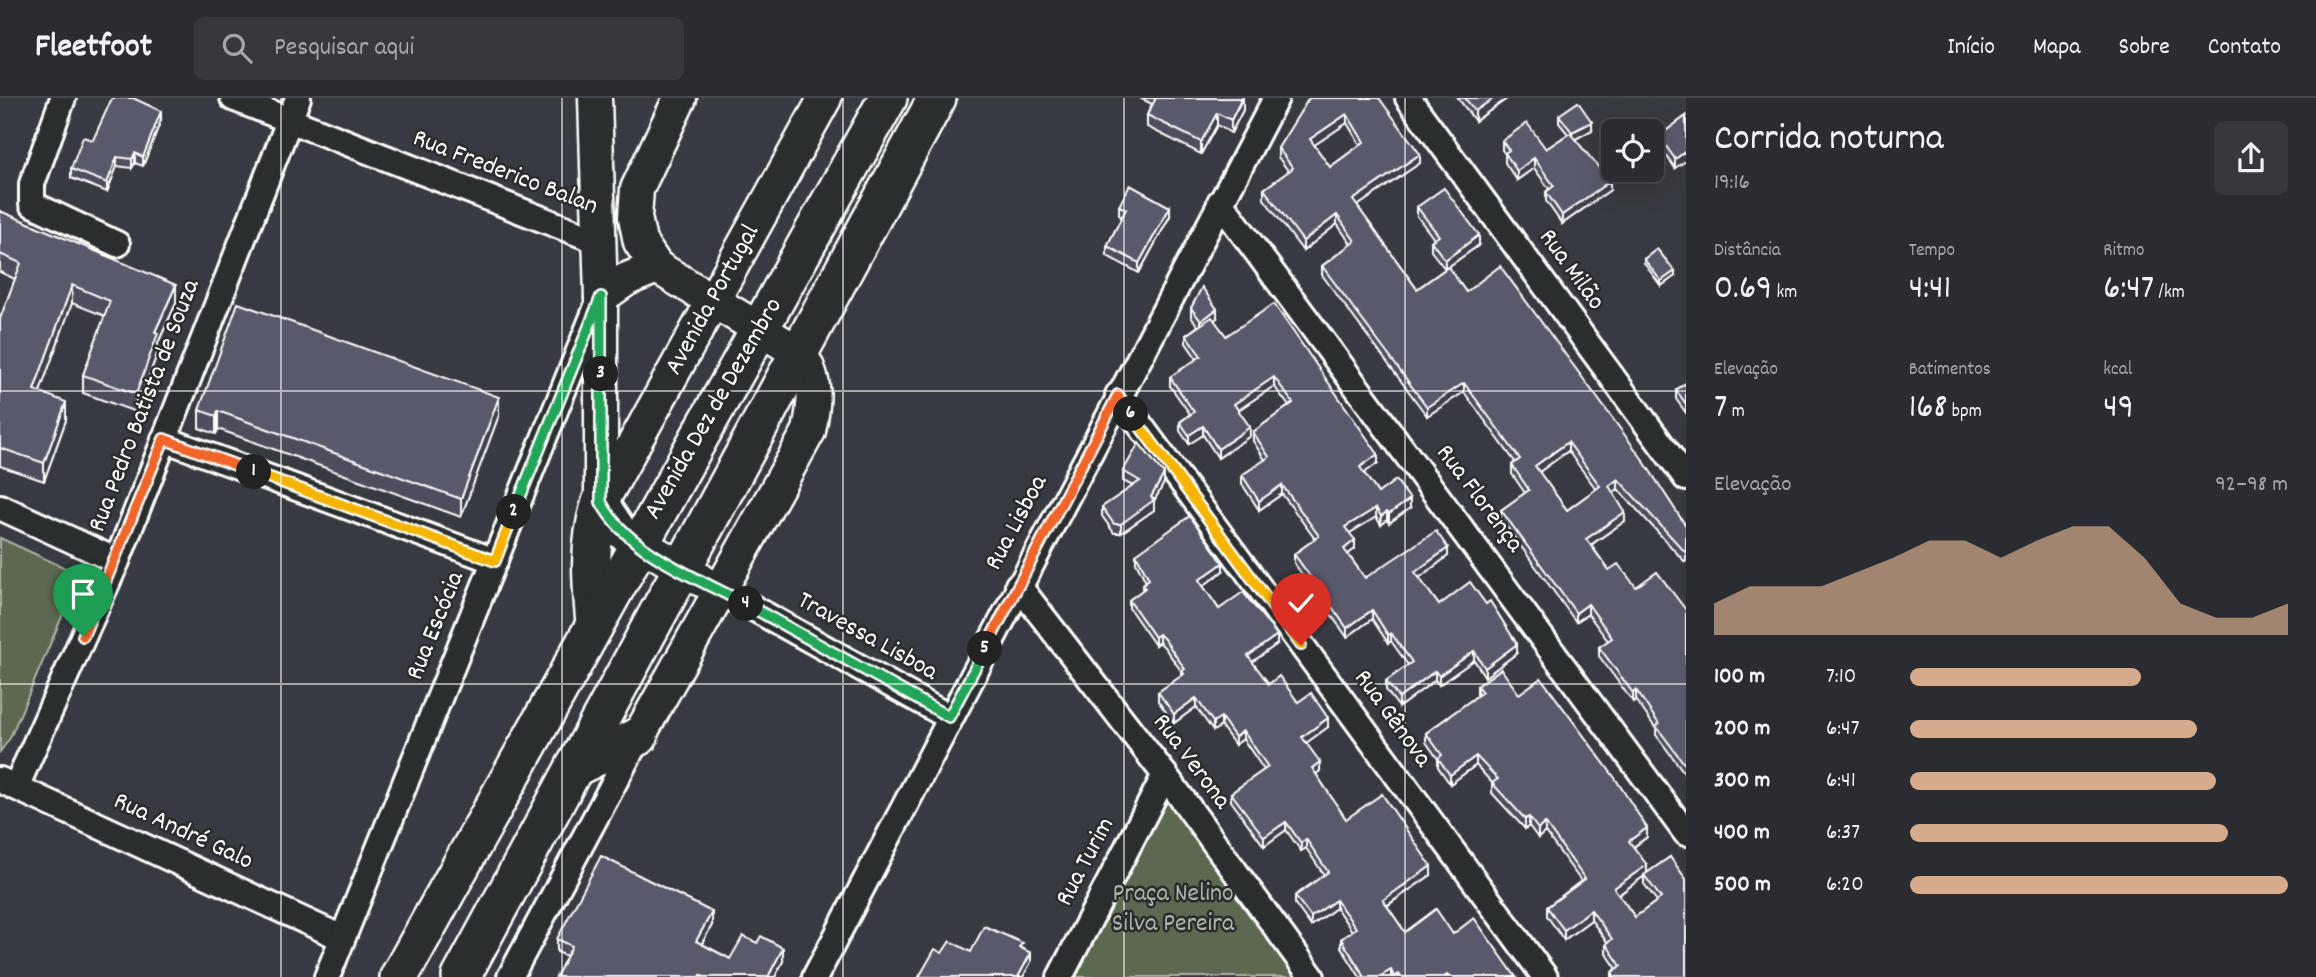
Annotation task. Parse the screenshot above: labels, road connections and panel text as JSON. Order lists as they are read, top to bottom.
{
  "streets": {
    "highway": ["Avenida Dez de Dezembro"],
    "main road": ["Avenida Portugal"],
    "street": [
      "Rua Frederico Balan",
      "Rua Milão",
      "Rua Pedro Batista de Souza",
      "Rua Florença",
      "Rua Lisboa",
      "Rua Escócia",
      "Travessa Lisboa",
      "Rua Gênova",
      "Rua Verona",
      "Rua André Galo",
      "Rua Turim"
    ]
  },
  "crossings": [
    ["Rua Frederico Balan", "Rua Pedro Batista de Souza"],
    ["Rua Pedro Batista de Souza", "Rua André Galo"],
    ["Rua Florença", "Rua Lisboa"],
    ["Rua Lisboa", "Travessa Lisboa"],
    ["Rua Lisboa", "Rua Gênova"],
    ["Rua Lisboa", "Rua Verona"],
    ["Rua Escócia", "Rua André Galo"],
    ["Rua Verona", "Rua Turim"]
  ],
  "parks": ["Praça Nelino Silva Pereira"],
  "page": {
    "header": "Fleetfoot",
    "search": "Pesquisar aqui",
    "nav": [
      "Início",
      "Mapa",
      "Sobre",
      "Contato"
    ],
    "heading": ["Corrida noturna", "19:16"],
    "stats": [
      ["Distância", "0.69 km"],
      ["Tempo", "4:41"],
      ["Ritmo", "6:47 /km"],
      ["Elevação", "7 m"],
      ["Batimentos", "168 bpm"],
      ["kcal", "49"]
    ],
    "pins": [
      "3",
      "6",
      "1",
      "2",
      "4",
      "5"
    ],
    "chart": ["Elevação", "92–98 m"],
    "list": [
      {
        "name": "100 m",
        "note": "7:10"
      },
      {
        "name": "200 m",
        "note": "6:47"
      },
      {
        "name": "300 m",
        "note": "6:41"
      },
      {
        "name": "400 m",
        "note": "6:37"
      },
      {
        "name": "500 m",
        "note": "6:20"
      }
    ]
  }
}
